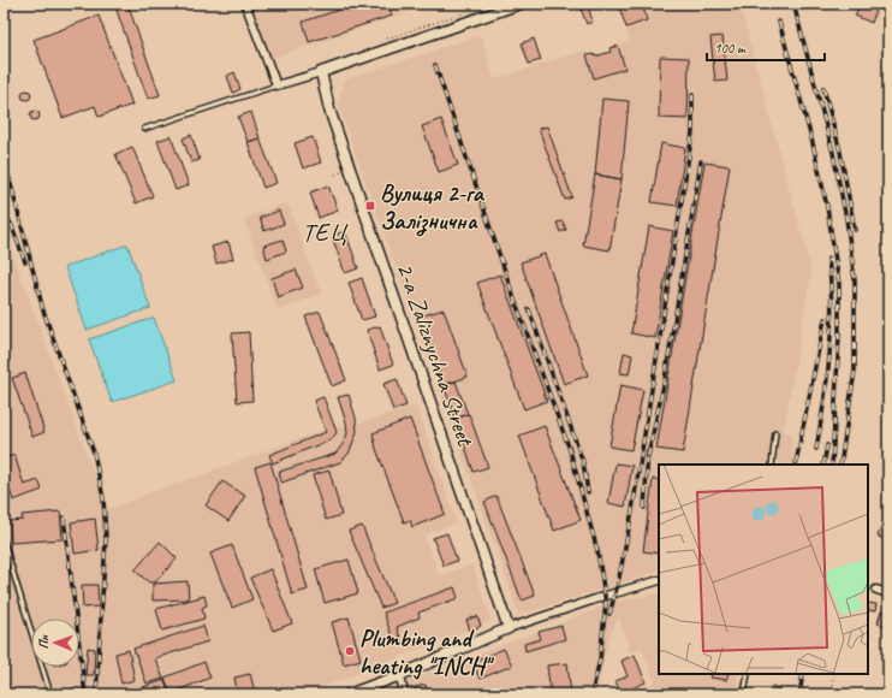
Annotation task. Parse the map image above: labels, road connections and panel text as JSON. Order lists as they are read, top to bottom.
{
  "streets": {
    "street": ["2-a Zaliznychna Street"]
  },
  "districts": ["ТЕЦ"],
  "places": {
    "transit": ["Вулиця 2-га Залізнична"],
    "other": ["Plumbing and heating \"INCH\""]
  },
  "scale_bar": "100 m",
  "north": "left"
}
